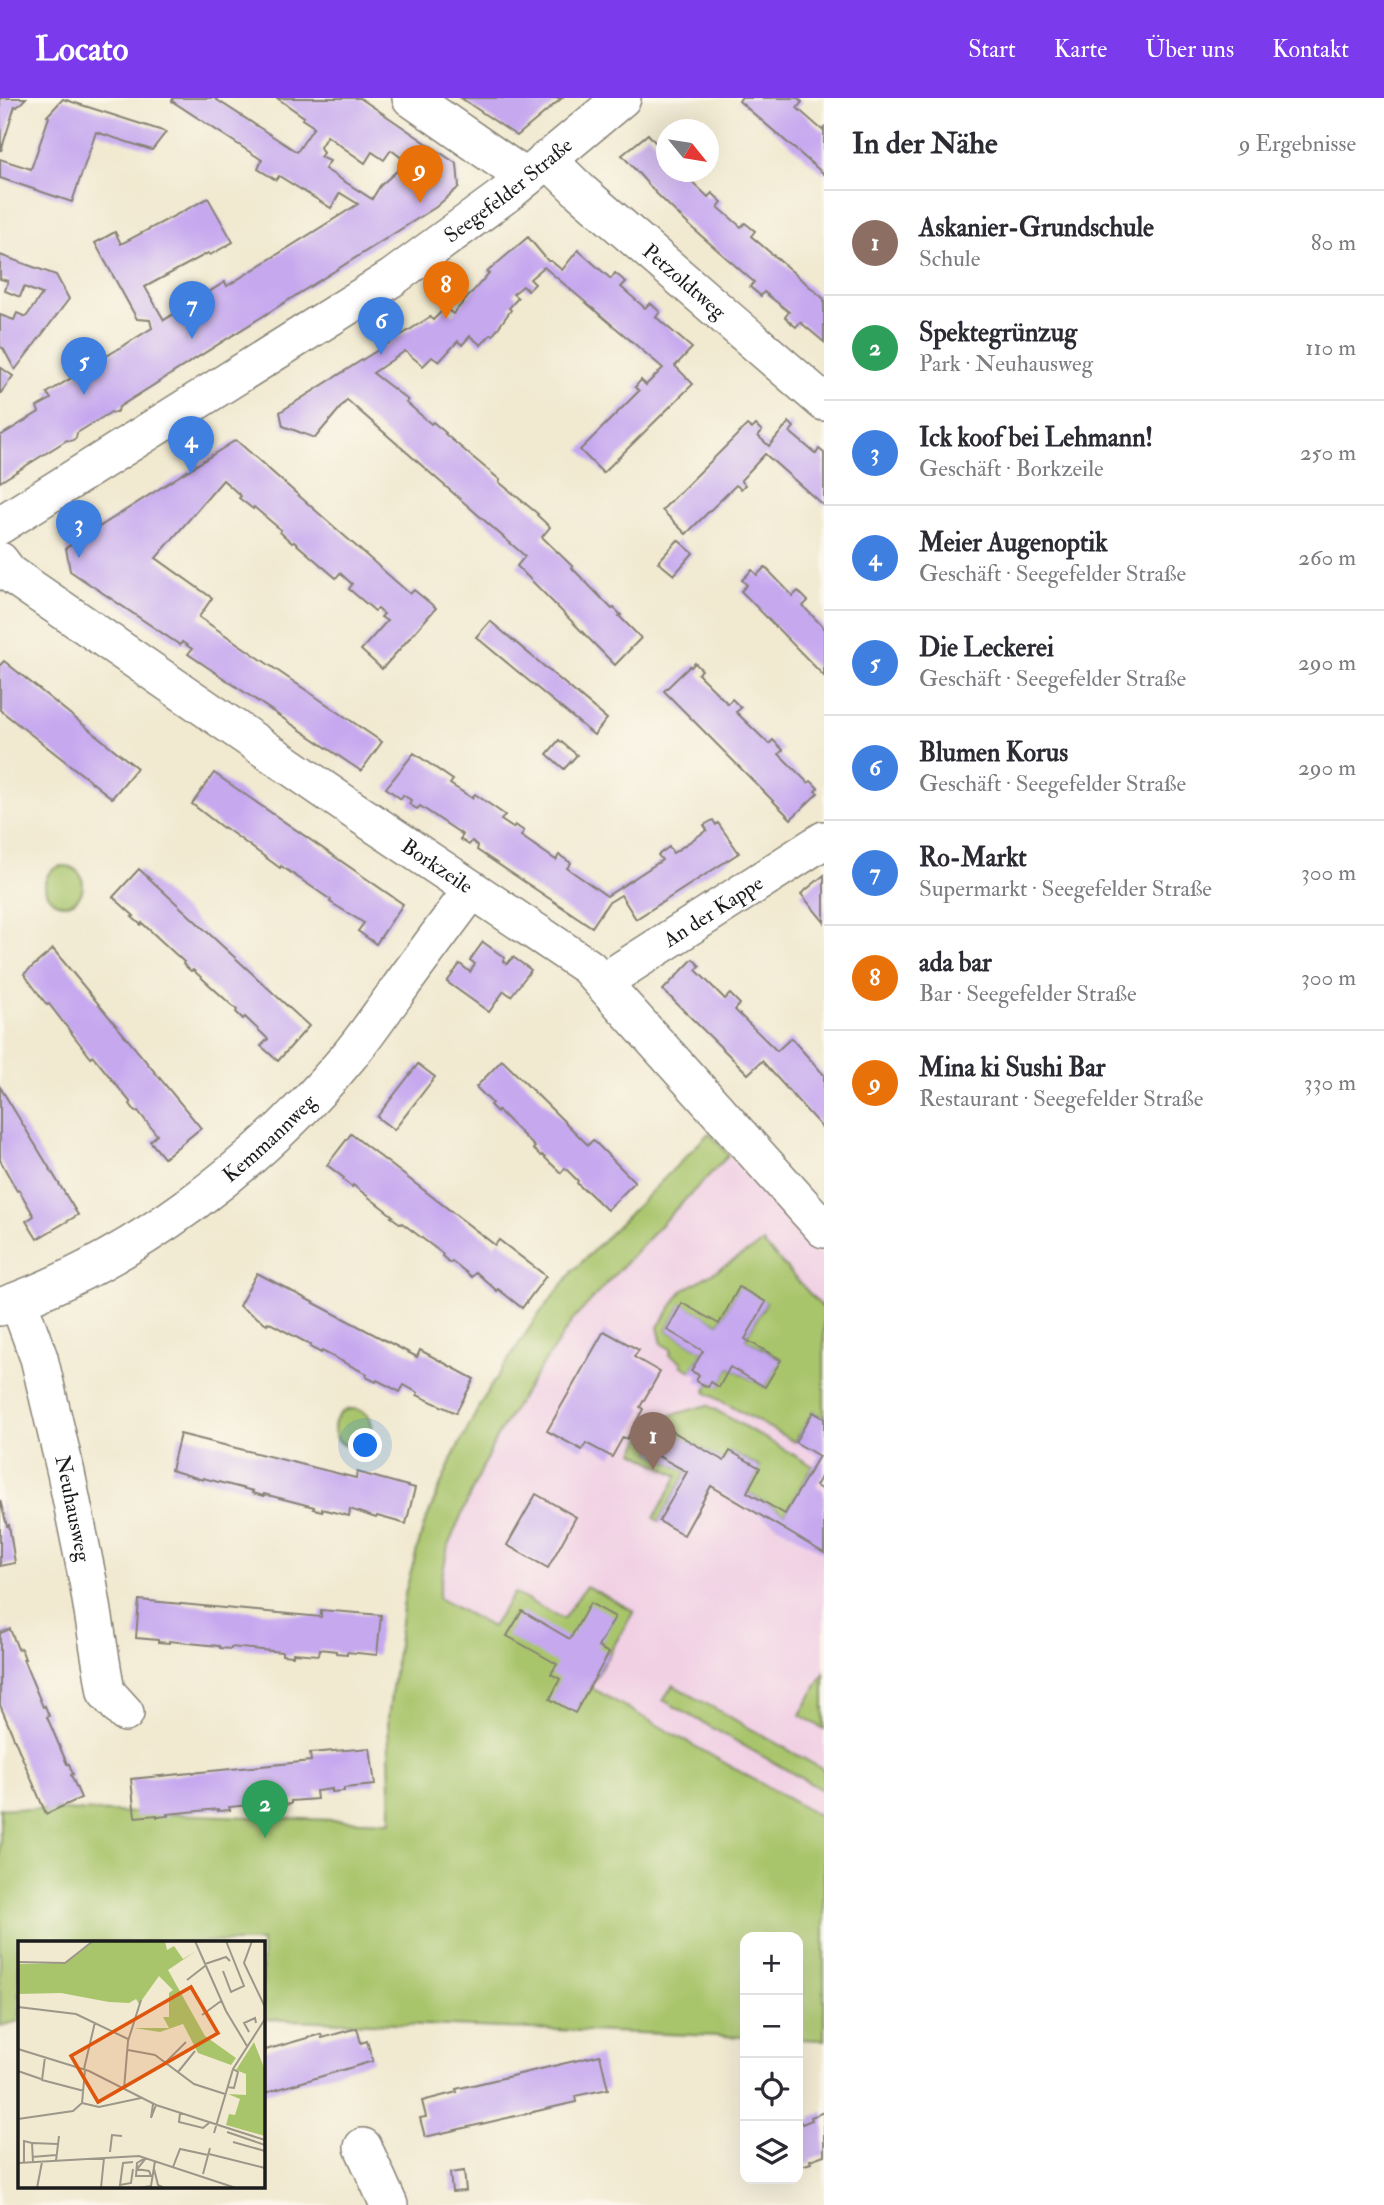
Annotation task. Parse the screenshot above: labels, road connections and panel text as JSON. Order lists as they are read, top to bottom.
{
  "streets": {
    "street": [
      "Seegefelder Straße",
      "Petzoldtweg",
      "Borkzeile",
      "An der Kappe",
      "Kemmannweg",
      "Neuhausweg"
    ]
  },
  "crossings": [
    ["Seegefelder Straße", "Petzoldtweg"],
    ["Borkzeile", "An der Kappe"],
    ["Borkzeile", "Kemmannweg"],
    ["Kemmannweg", "Neuhausweg"]
  ],
  "north": "bottom right",
  "page": {
    "header": "Locato",
    "nav": [
      "Start",
      "Karte",
      "Über uns",
      "Kontakt"
    ],
    "heading": ["In der Nähe", "9 Ergebnisse"],
    "pins": [
      "9",
      "8",
      "7",
      "6",
      "5",
      "4",
      "3",
      "1",
      "2"
    ],
    "list": [
      {
        "mark": "1",
        "name": "Askanier-Grundschule",
        "note": "Schule",
        "value": "80 m"
      },
      {
        "mark": "2",
        "name": "Spektegrünzug",
        "note": "Park · Neuhausweg",
        "value": "110 m"
      },
      {
        "mark": "3",
        "name": "Ick koof bei Lehmann!",
        "note": "Geschäft · Borkzeile",
        "value": "250 m"
      },
      {
        "mark": "4",
        "name": "Meier Augenoptik",
        "note": "Geschäft · Seegefelder Straße",
        "value": "260 m"
      },
      {
        "mark": "5",
        "name": "Die Leckerei",
        "note": "Geschäft · Seegefelder Straße",
        "value": "290 m"
      },
      {
        "mark": "6",
        "name": "Blumen Korus",
        "note": "Geschäft · Seegefelder Straße",
        "value": "290 m"
      },
      {
        "mark": "7",
        "name": "Ro-Markt",
        "note": "Supermarkt · Seegefelder Straße",
        "value": "300 m"
      },
      {
        "mark": "8",
        "name": "ada bar",
        "note": "Bar · Seegefelder Straße",
        "value": "300 m"
      },
      {
        "mark": "9",
        "name": "Mina ki Sushi Bar",
        "note": "Restaurant · Seegefelder Straße",
        "value": "330 m"
      }
    ],
    "map_buttons": ["+", "−"]
  }
}
